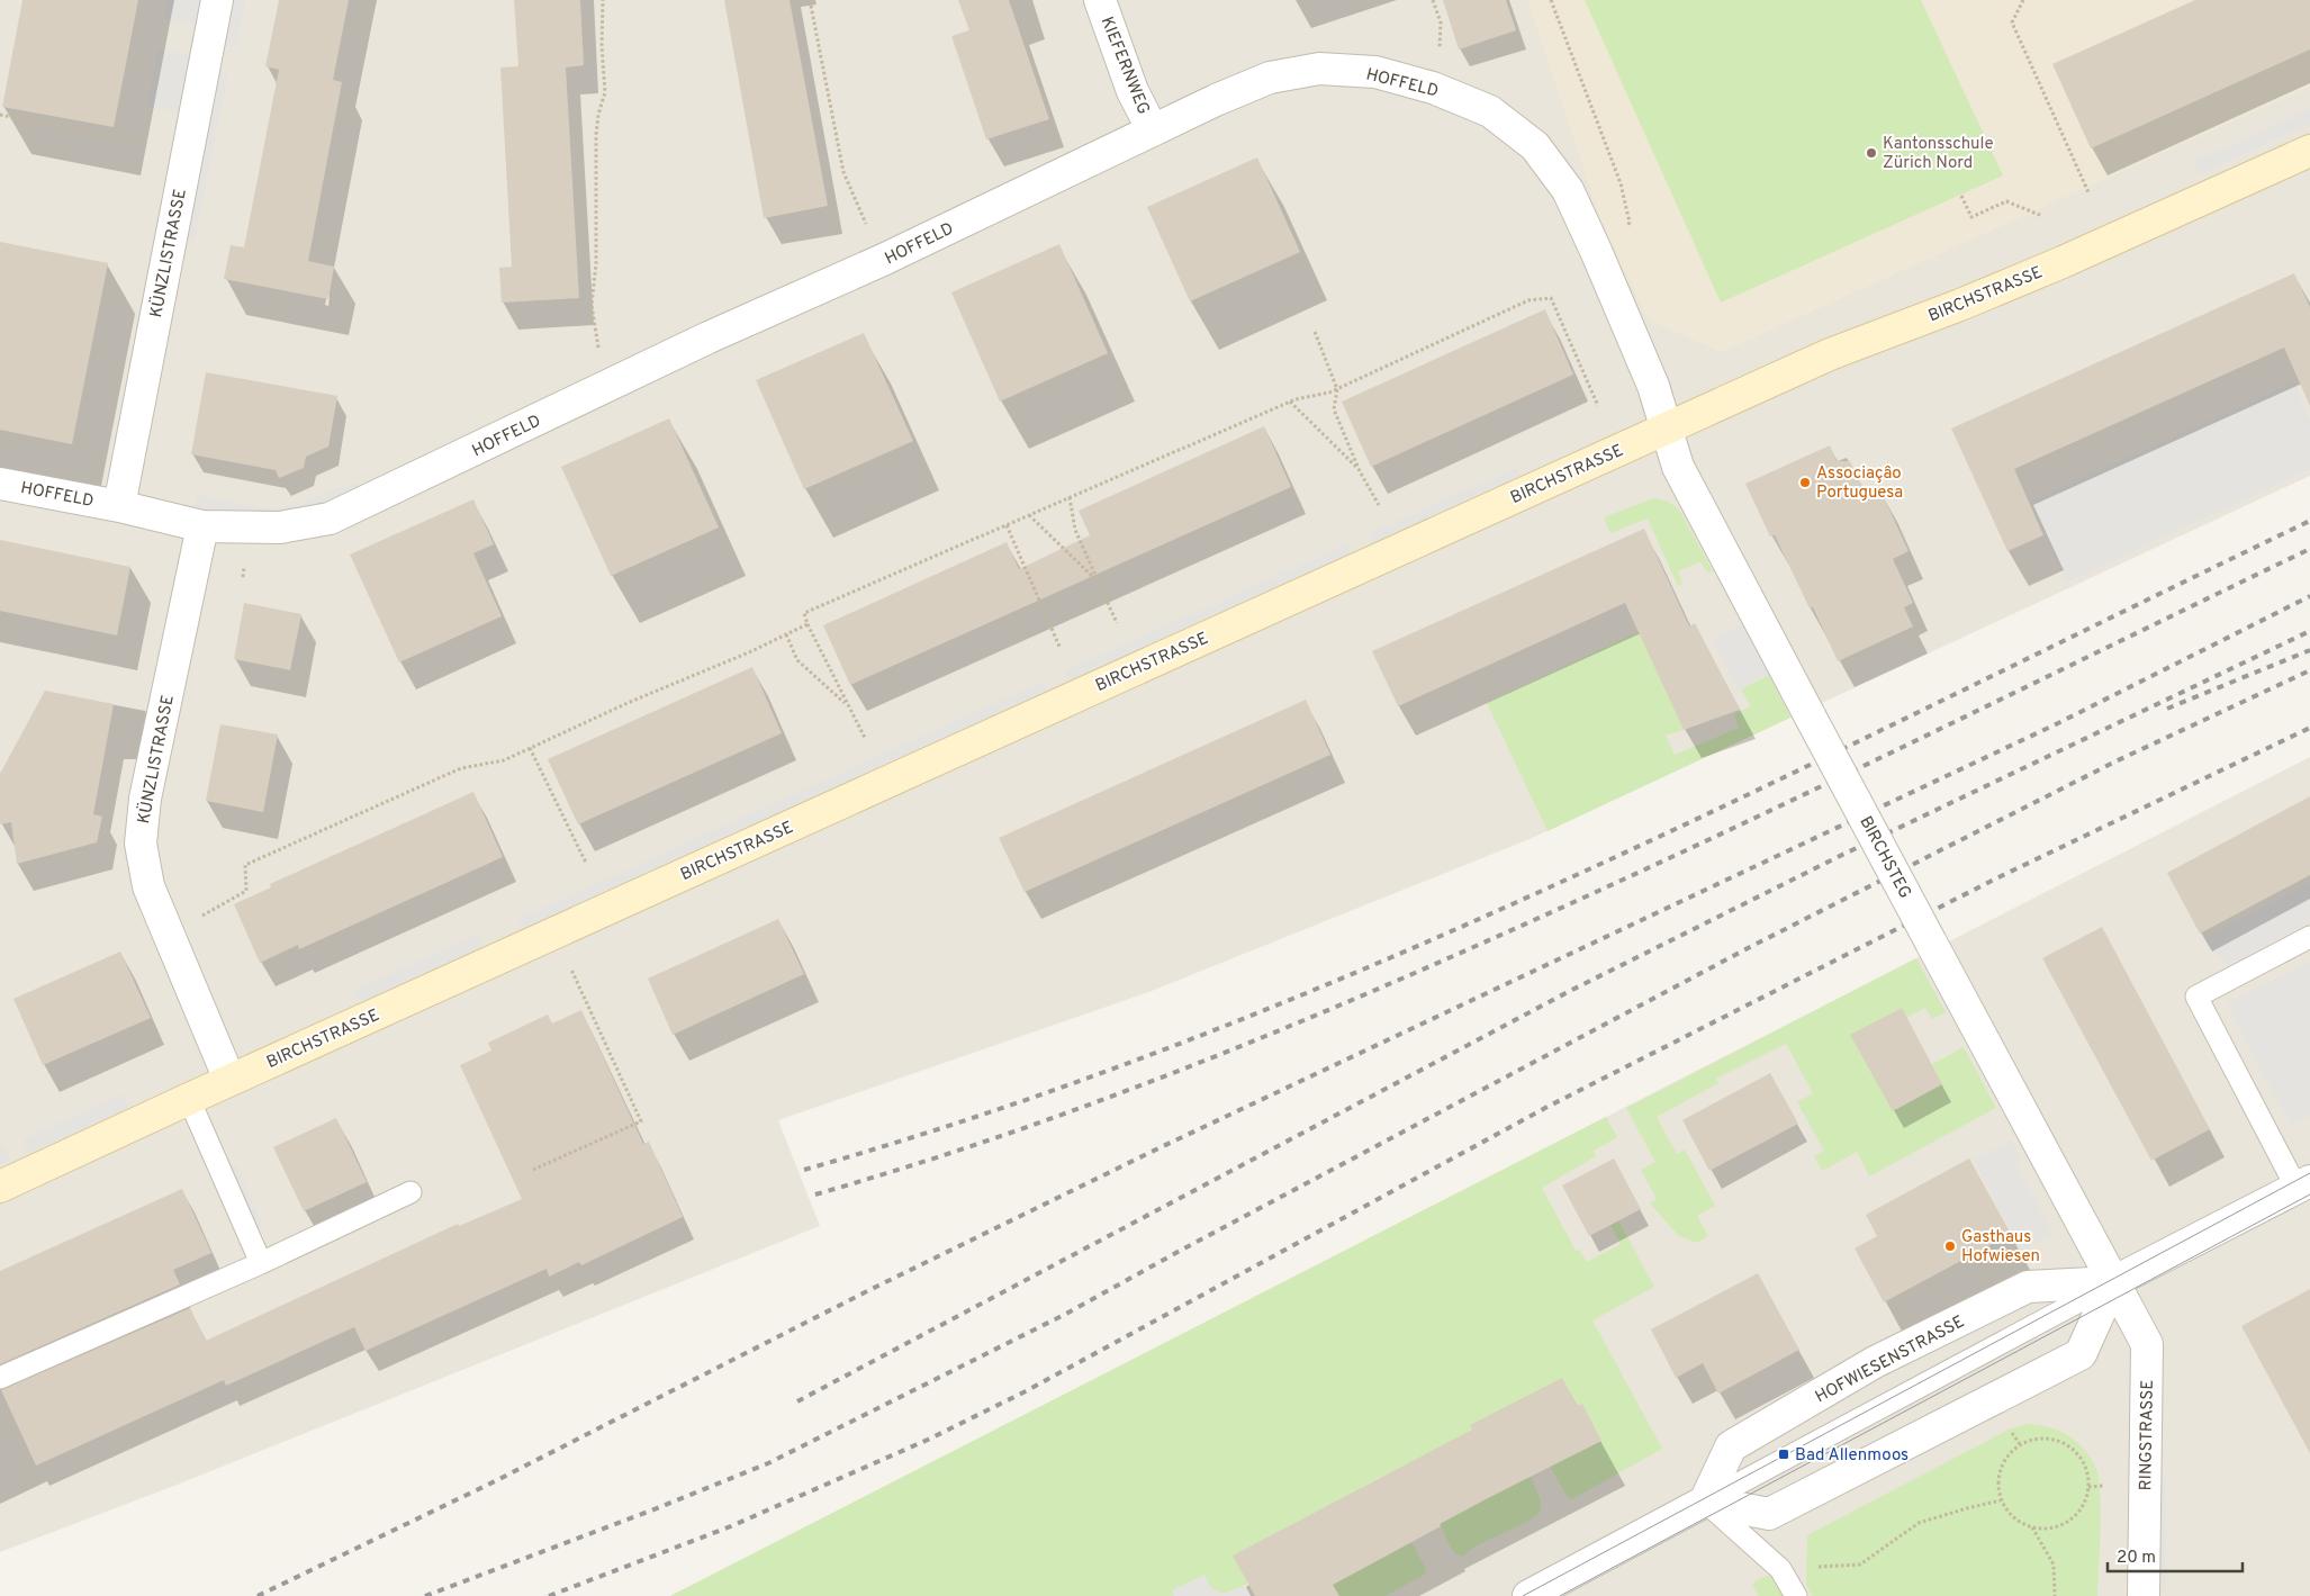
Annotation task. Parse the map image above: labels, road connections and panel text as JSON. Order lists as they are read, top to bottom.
{
  "streets": {
    "main road": ["BIRCHSTRASSE"],
    "street": [
      "KIEFERNWEG",
      "HOFFELD",
      "KÜNZLISTRASSE",
      "BIRCHSTEG",
      "HOFWIESENSTRASSE",
      "RINGSTRASSE"
    ]
  },
  "crossings": [
    ["KIEFERNWEG", "HOFFELD"],
    ["HOFFELD", "KÜNZLISTRASSE"],
    ["HOFFELD", "BIRCHSTRASSE"],
    ["HOFFELD", "BIRCHSTEG"],
    ["KÜNZLISTRASSE", "BIRCHSTRASSE"],
    ["BIRCHSTRASSE", "BIRCHSTEG"],
    ["BIRCHSTEG", "HOFWIESENSTRASSE"],
    ["BIRCHSTEG", "RINGSTRASSE"],
    ["HOFWIESENSTRASSE", "RINGSTRASSE"]
  ],
  "places": {
    "other": ["Kantonsschule Zürich Nord", "Associaçâo Portuguesa", "Gasthaus Hofwiesen"],
    "transit": ["Bad Allenmoos"]
  },
  "scale_bar": "20 m"
}
